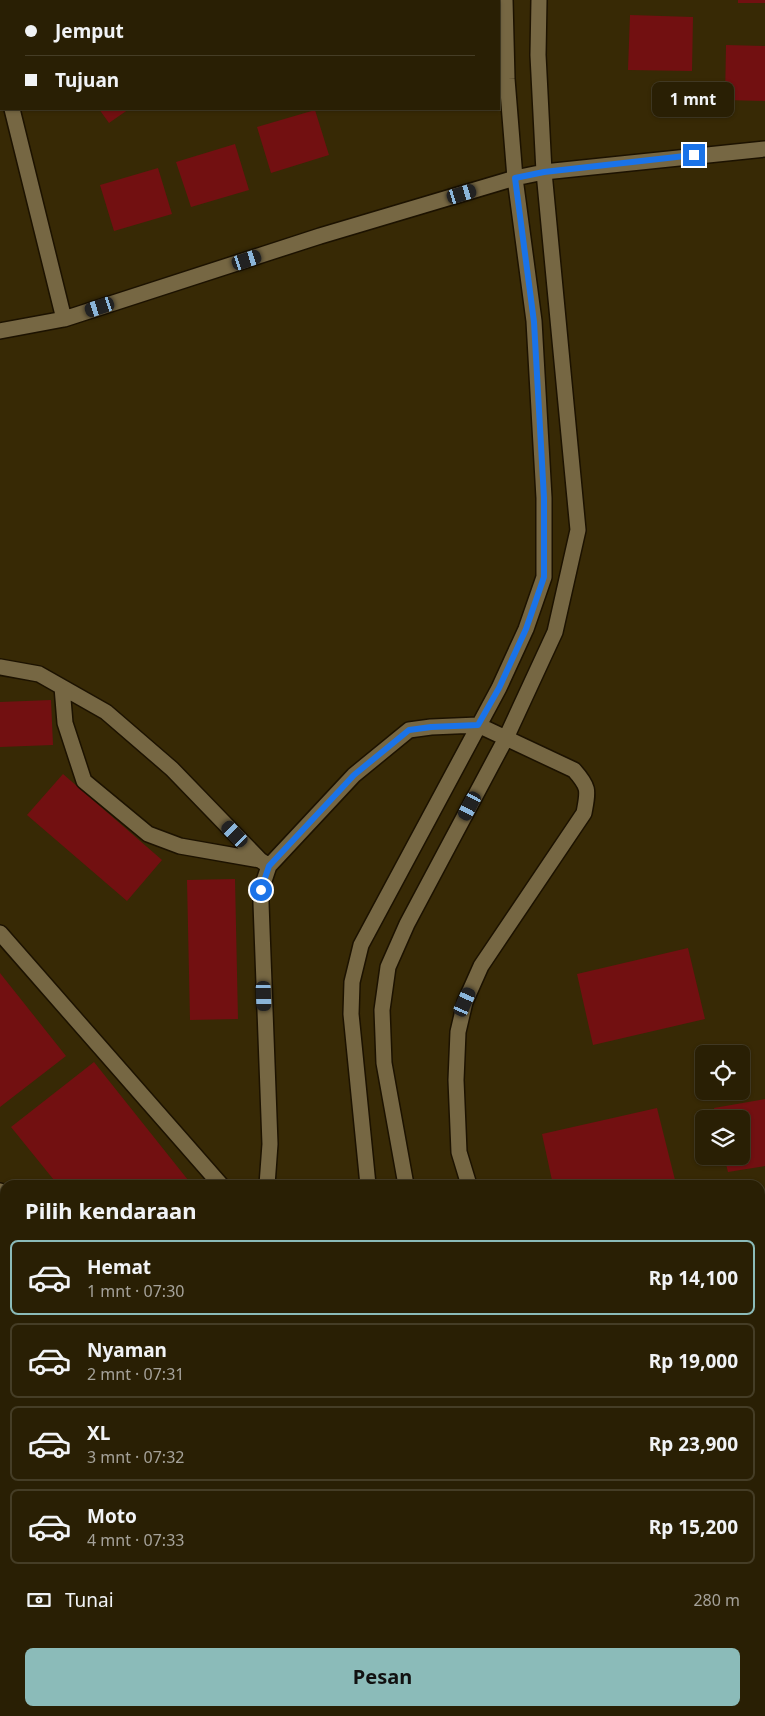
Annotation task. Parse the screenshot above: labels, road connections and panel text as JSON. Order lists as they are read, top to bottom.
{
  "page": {
    "banner": ["Jemput", "Tujuan"],
    "bubble": "1 mnt",
    "heading": "Pilih kendaraan",
    "list": [
      {
        "name": "Hemat",
        "note": "1 mnt · 07:30",
        "value": "Rp 14,100"
      },
      {
        "name": "Nyaman",
        "note": "2 mnt · 07:31",
        "value": "Rp 19,000"
      },
      {
        "name": "XL",
        "note": "3 mnt · 07:32",
        "value": "Rp 23,900"
      },
      {
        "name": "Moto",
        "note": "4 mnt · 07:33",
        "value": "Rp 15,200"
      }
    ],
    "pay": ["Tunai", "280 m"],
    "buttons": "Pesan"
  }
}
